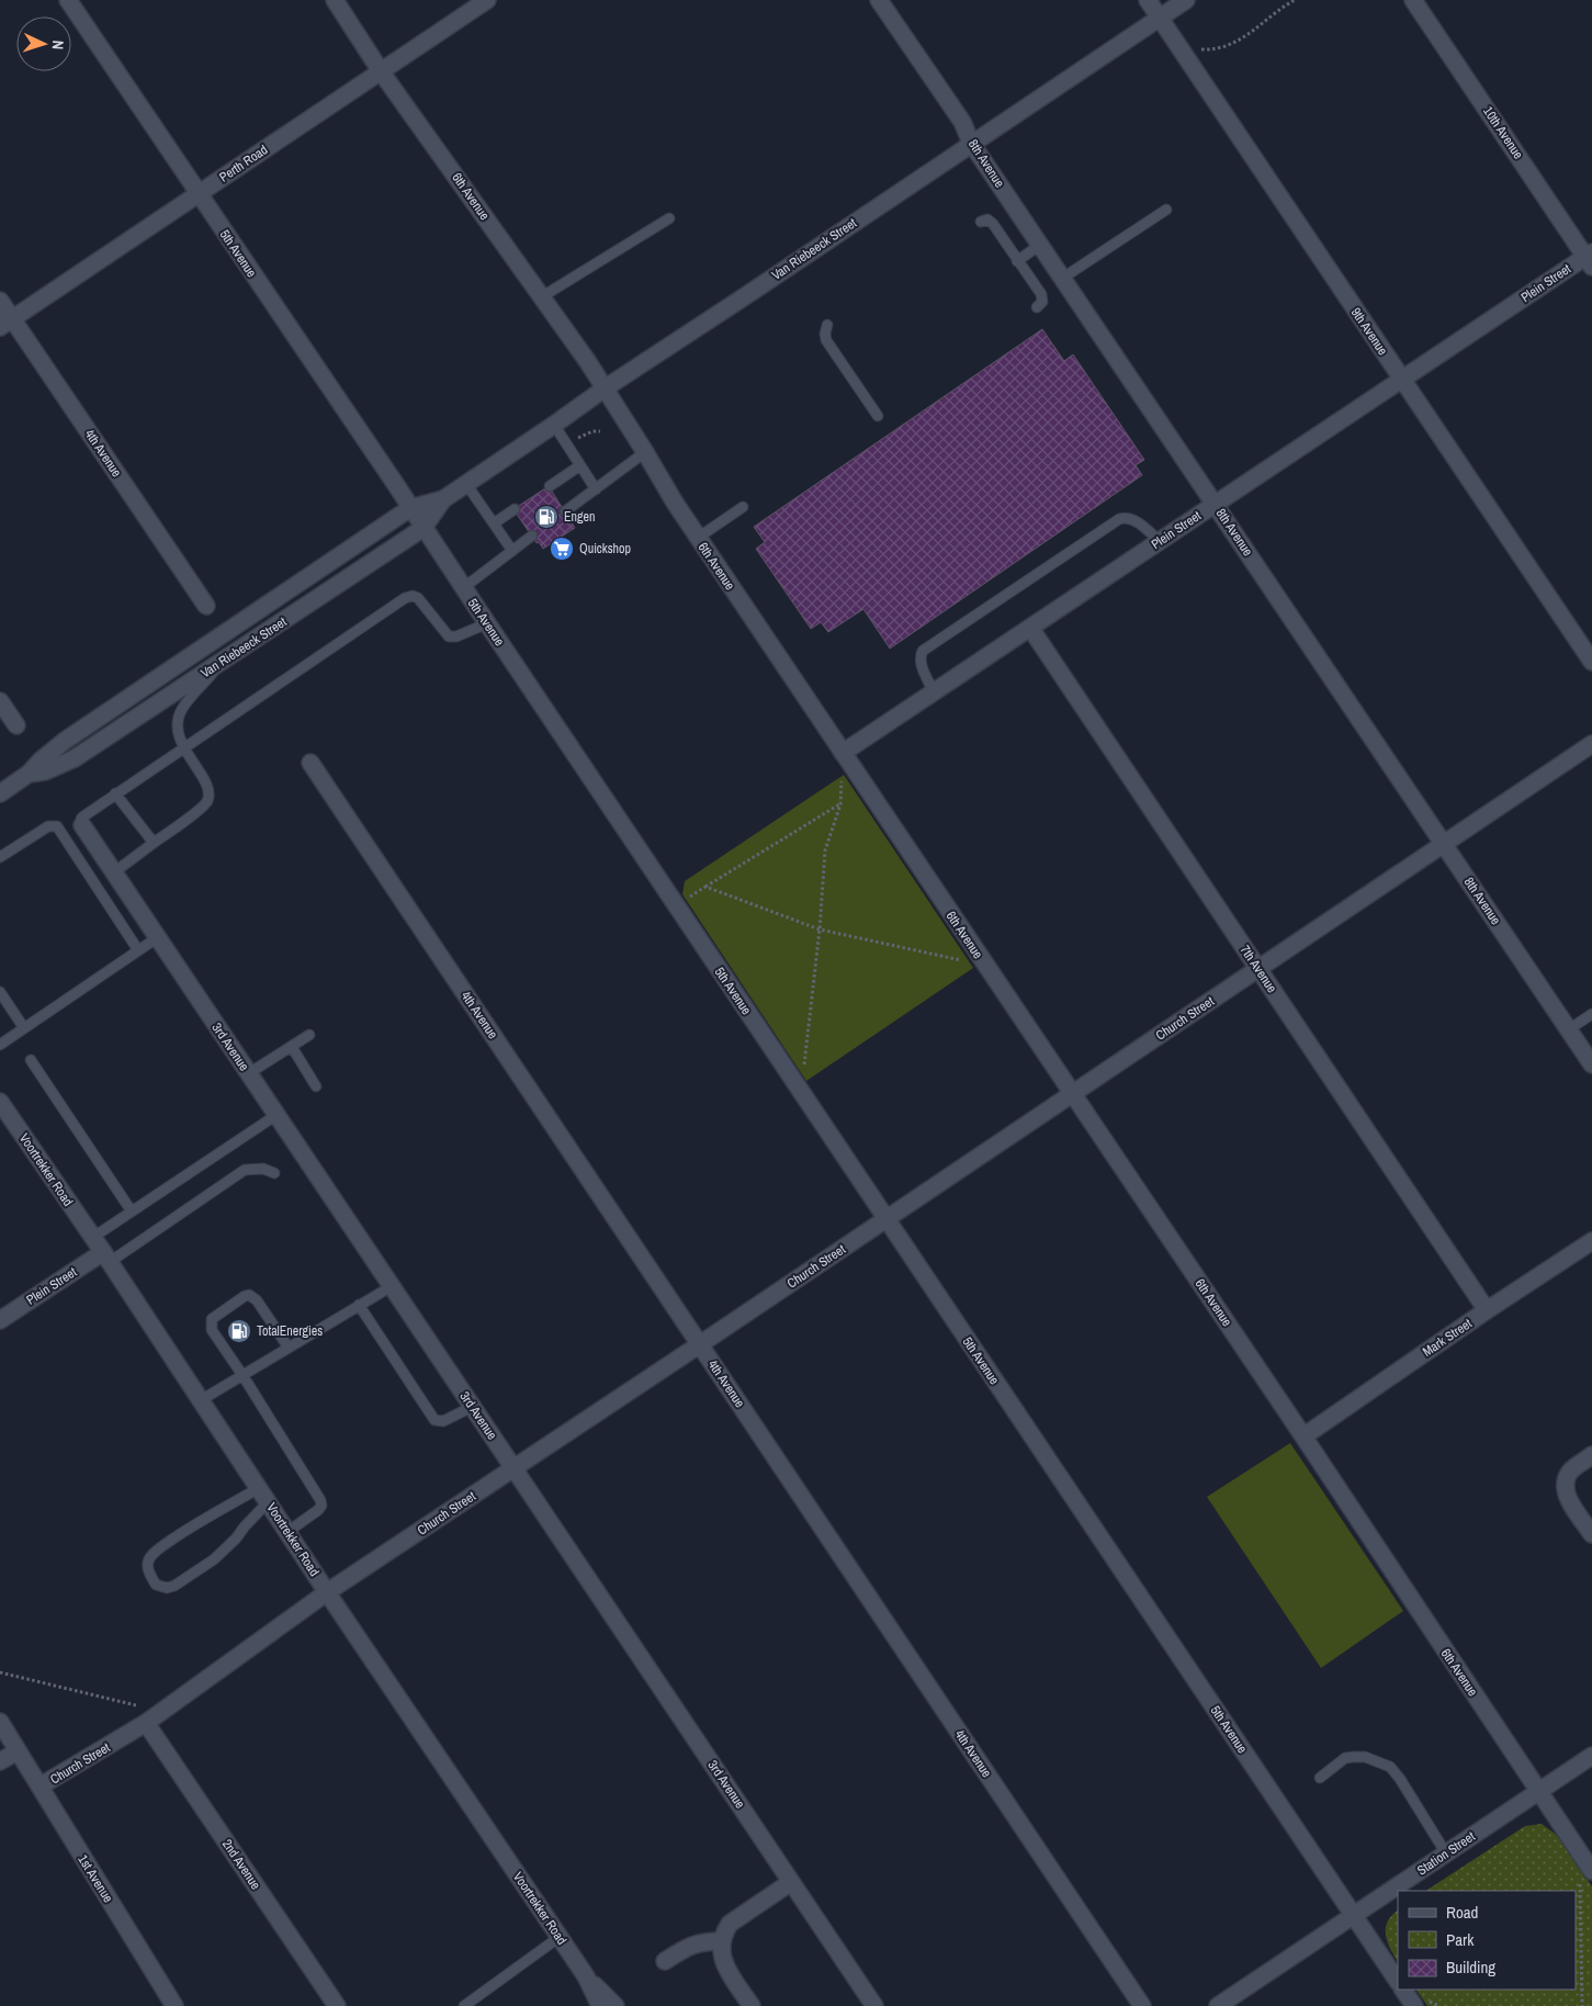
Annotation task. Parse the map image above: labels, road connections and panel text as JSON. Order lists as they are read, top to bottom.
{
  "streets": {
    "street": [
      "10th Avenue",
      "Perth Road",
      "8th Avenue",
      "6th Avenue",
      "Van Riebeeck Street",
      "5th Avenue",
      "Plein Street",
      "9th Avenue",
      "4th Avenue",
      "7th Avenue",
      "Church Street",
      "3rd Avenue",
      "Voortrekker Road",
      "Mark Street",
      "Station Street",
      "2nd Avenue",
      "1st Avenue"
    ]
  },
  "crossings": [
    ["10th Avenue", "Plein Street"],
    ["Perth Road", "6th Avenue"],
    ["Perth Road", "5th Avenue"],
    ["Perth Road", "4th Avenue"],
    ["8th Avenue", "Van Riebeeck Street"],
    ["8th Avenue", "Plein Street"],
    ["8th Avenue", "Church Street"],
    ["6th Avenue", "Van Riebeeck Street"],
    ["6th Avenue", "Plein Street"],
    ["6th Avenue", "Church Street"],
    ["6th Avenue", "Mark Street"],
    ["6th Avenue", "Station Street"],
    ["Van Riebeeck Street", "5th Avenue"],
    ["Van Riebeeck Street", "9th Avenue"],
    ["5th Avenue", "Church Street"],
    ["5th Avenue", "Station Street"],
    ["Plein Street", "9th Avenue"],
    ["Plein Street", "7th Avenue"],
    ["Plein Street", "Voortrekker Road"],
    ["4th Avenue", "Church Street"],
    ["7th Avenue", "Church Street"],
    ["7th Avenue", "Mark Street"],
    ["Church Street", "3rd Avenue"],
    ["Church Street", "Voortrekker Road"],
    ["Church Street", "2nd Avenue"],
    ["Church Street", "1st Avenue"]
  ],
  "places": {
    "fuel station": ["Engen", "TotalEnergies"],
    "supermarket": ["Quickshop"]
  },
  "legend": ["Road", "Park", "Building"],
  "north": "right"
}
